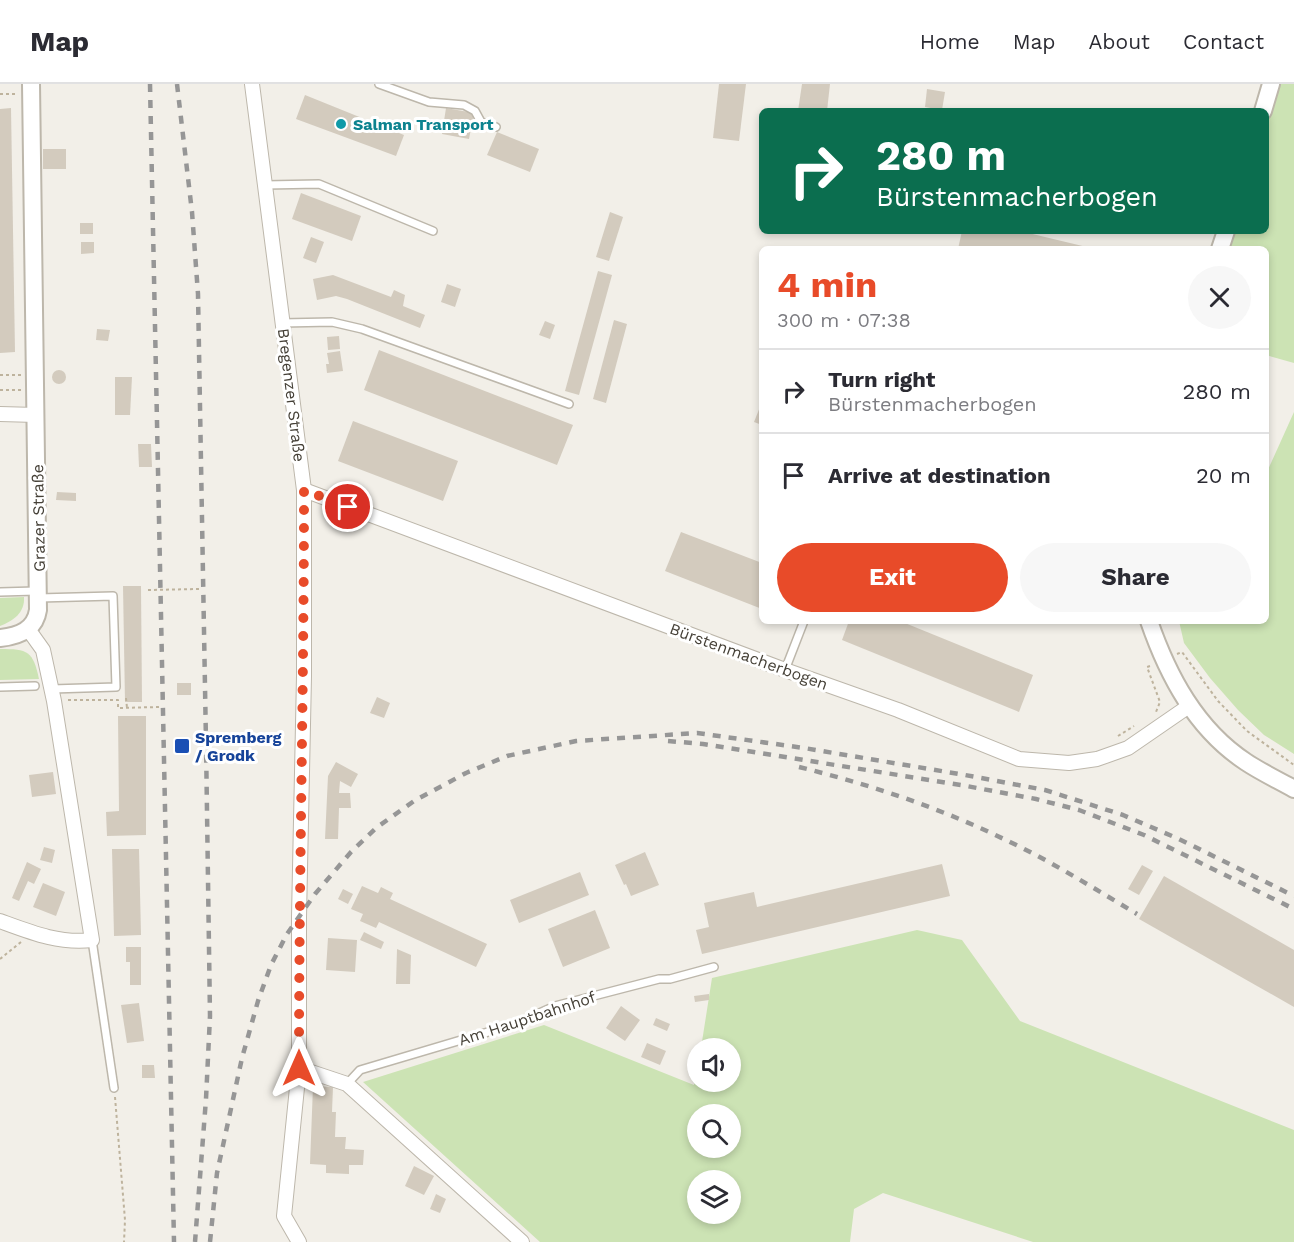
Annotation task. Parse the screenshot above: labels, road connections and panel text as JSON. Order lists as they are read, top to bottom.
{
  "streets": {
    "street": ["Bregenzer Straße", "Grazer Straße", "Bürstenmacherbogen"],
    "lane": ["Am Hauptbahnhof"]
  },
  "crossings": [
    ["Bregenzer Straße", "Bürstenmacherbogen"]
  ],
  "places": {
    "other": ["Salman Transport"],
    "transit": ["Spremberg / Grodk"]
  },
  "page": {
    "header": "Map",
    "nav": [
      "Home",
      "Map",
      "About",
      "Contact"
    ],
    "turn": ["280 m", "Bürstenmacherbogen"],
    "heading": ["4 min", "300 m · 07:38"],
    "list": [
      {
        "name": "Turn right",
        "note": "Bürstenmacherbogen",
        "value": "280 m"
      },
      {
        "name": "Arrive at destination",
        "value": "20 m"
      }
    ],
    "buttons": ["Exit", "Share"]
  }
}
